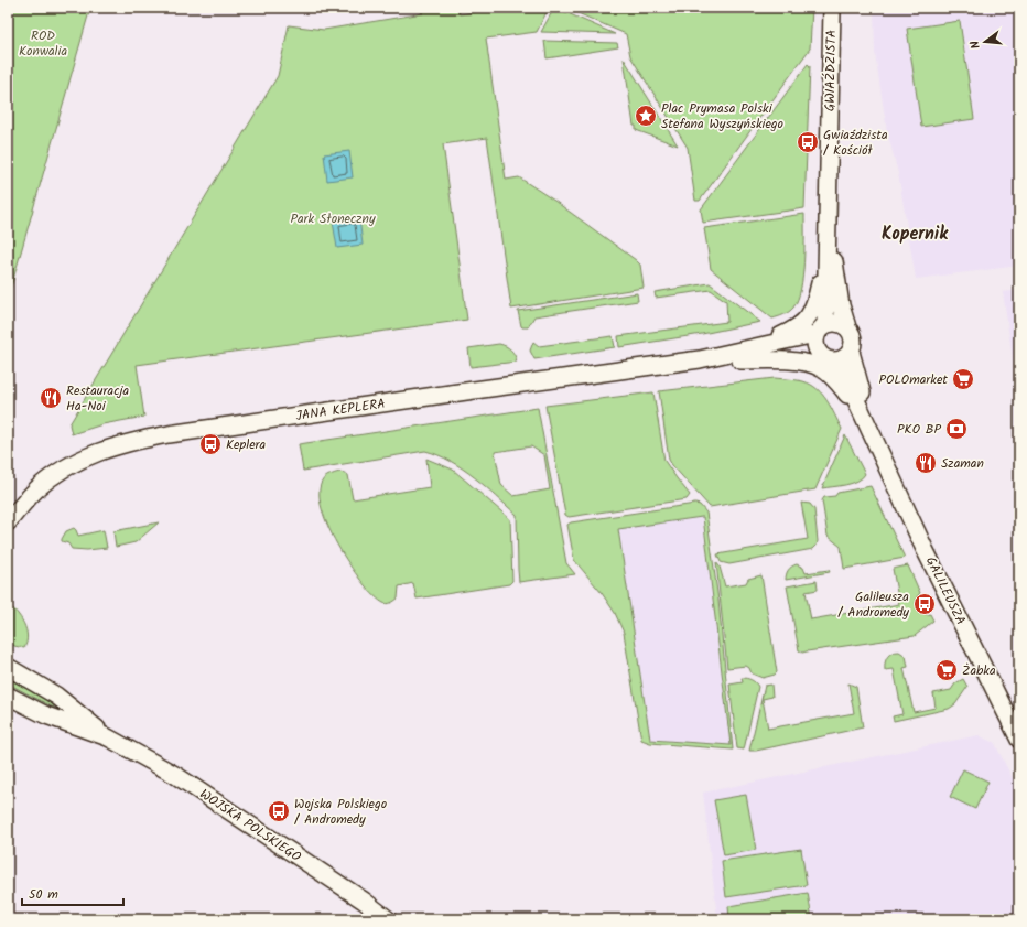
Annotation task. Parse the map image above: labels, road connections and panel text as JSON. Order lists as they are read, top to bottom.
{
  "streets": {
    "street": [
      "GWIAŹDZISTA",
      "JANA KEPLERA",
      "GALILEUSZA",
      "WOJSKA POLSKIEGO"
    ]
  },
  "crossings": [
    ["GWIAŹDZISTA", "JANA KEPLERA"],
    ["GWIAŹDZISTA", "GALILEUSZA"],
    ["JANA KEPLERA", "GALILEUSZA"]
  ],
  "districts": ["Kopernik"],
  "parks": ["ROD Konwalia", "Park Słoneczny"],
  "places": {
    "place": ["Plac Prymasa Polski Stefana Wyszyńskiego"],
    "bus stop": [
      "Gwiaździsta / Kościół",
      "Keplera",
      "Galileusza / Andromedy",
      "Wojska Polskiego / Andromedy"
    ],
    "supermarket": ["POLOmarket", "Żabka"],
    "restaurant": ["Restauracja Ha-Noi", "Szaman"],
    "bank": ["PKO BP"]
  },
  "scale_bar": "50 m",
  "north": "left"
}
